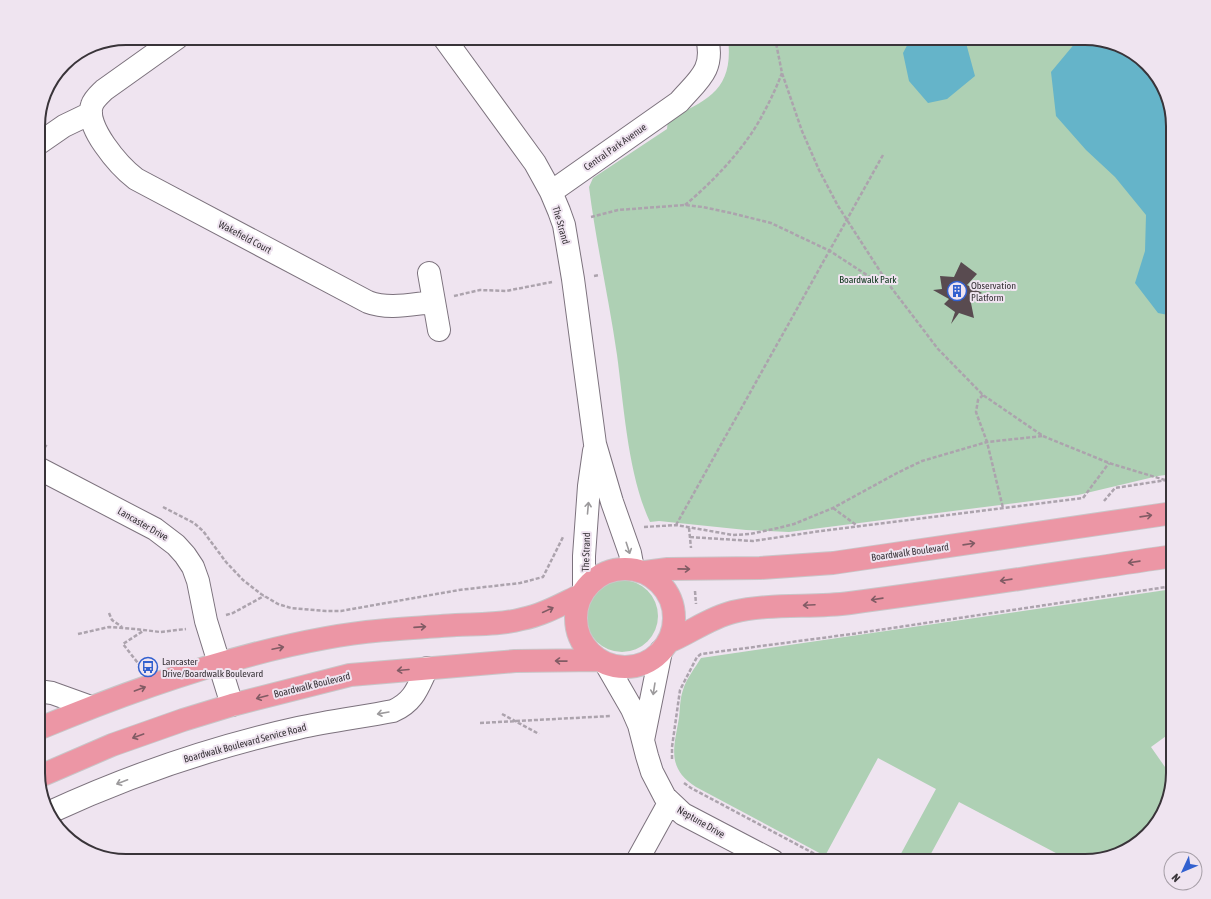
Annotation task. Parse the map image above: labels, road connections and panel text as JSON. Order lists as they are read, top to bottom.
{
  "streets": {
    "main road": ["Boardwalk Boulevard"],
    "street": [
      "Central Park Avenue",
      "The Strand",
      "Wakefield Court",
      "Lancaster Drive",
      "Boardwalk Boulevard Service Road",
      "Neptune Drive"
    ]
  },
  "crossings": [
    ["Central Park Avenue", "The Strand"],
    ["The Strand", "Boardwalk Boulevard"],
    ["The Strand", "Neptune Drive"],
    ["Lancaster Drive", "Boardwalk Boulevard"],
    ["Boardwalk Boulevard", "Boardwalk Boulevard Service Road"],
    ["Boardwalk Boulevard", "Neptune Drive"]
  ],
  "one_way": ["Boardwalk Boulevard Service Road"],
  "parks": ["Boardwalk Park"],
  "places": {
    "building": ["Observation Platform"],
    "bus stop": ["Lancaster Drive/Boardwalk Boulevard"]
  },
  "north": "bottom left"
}
